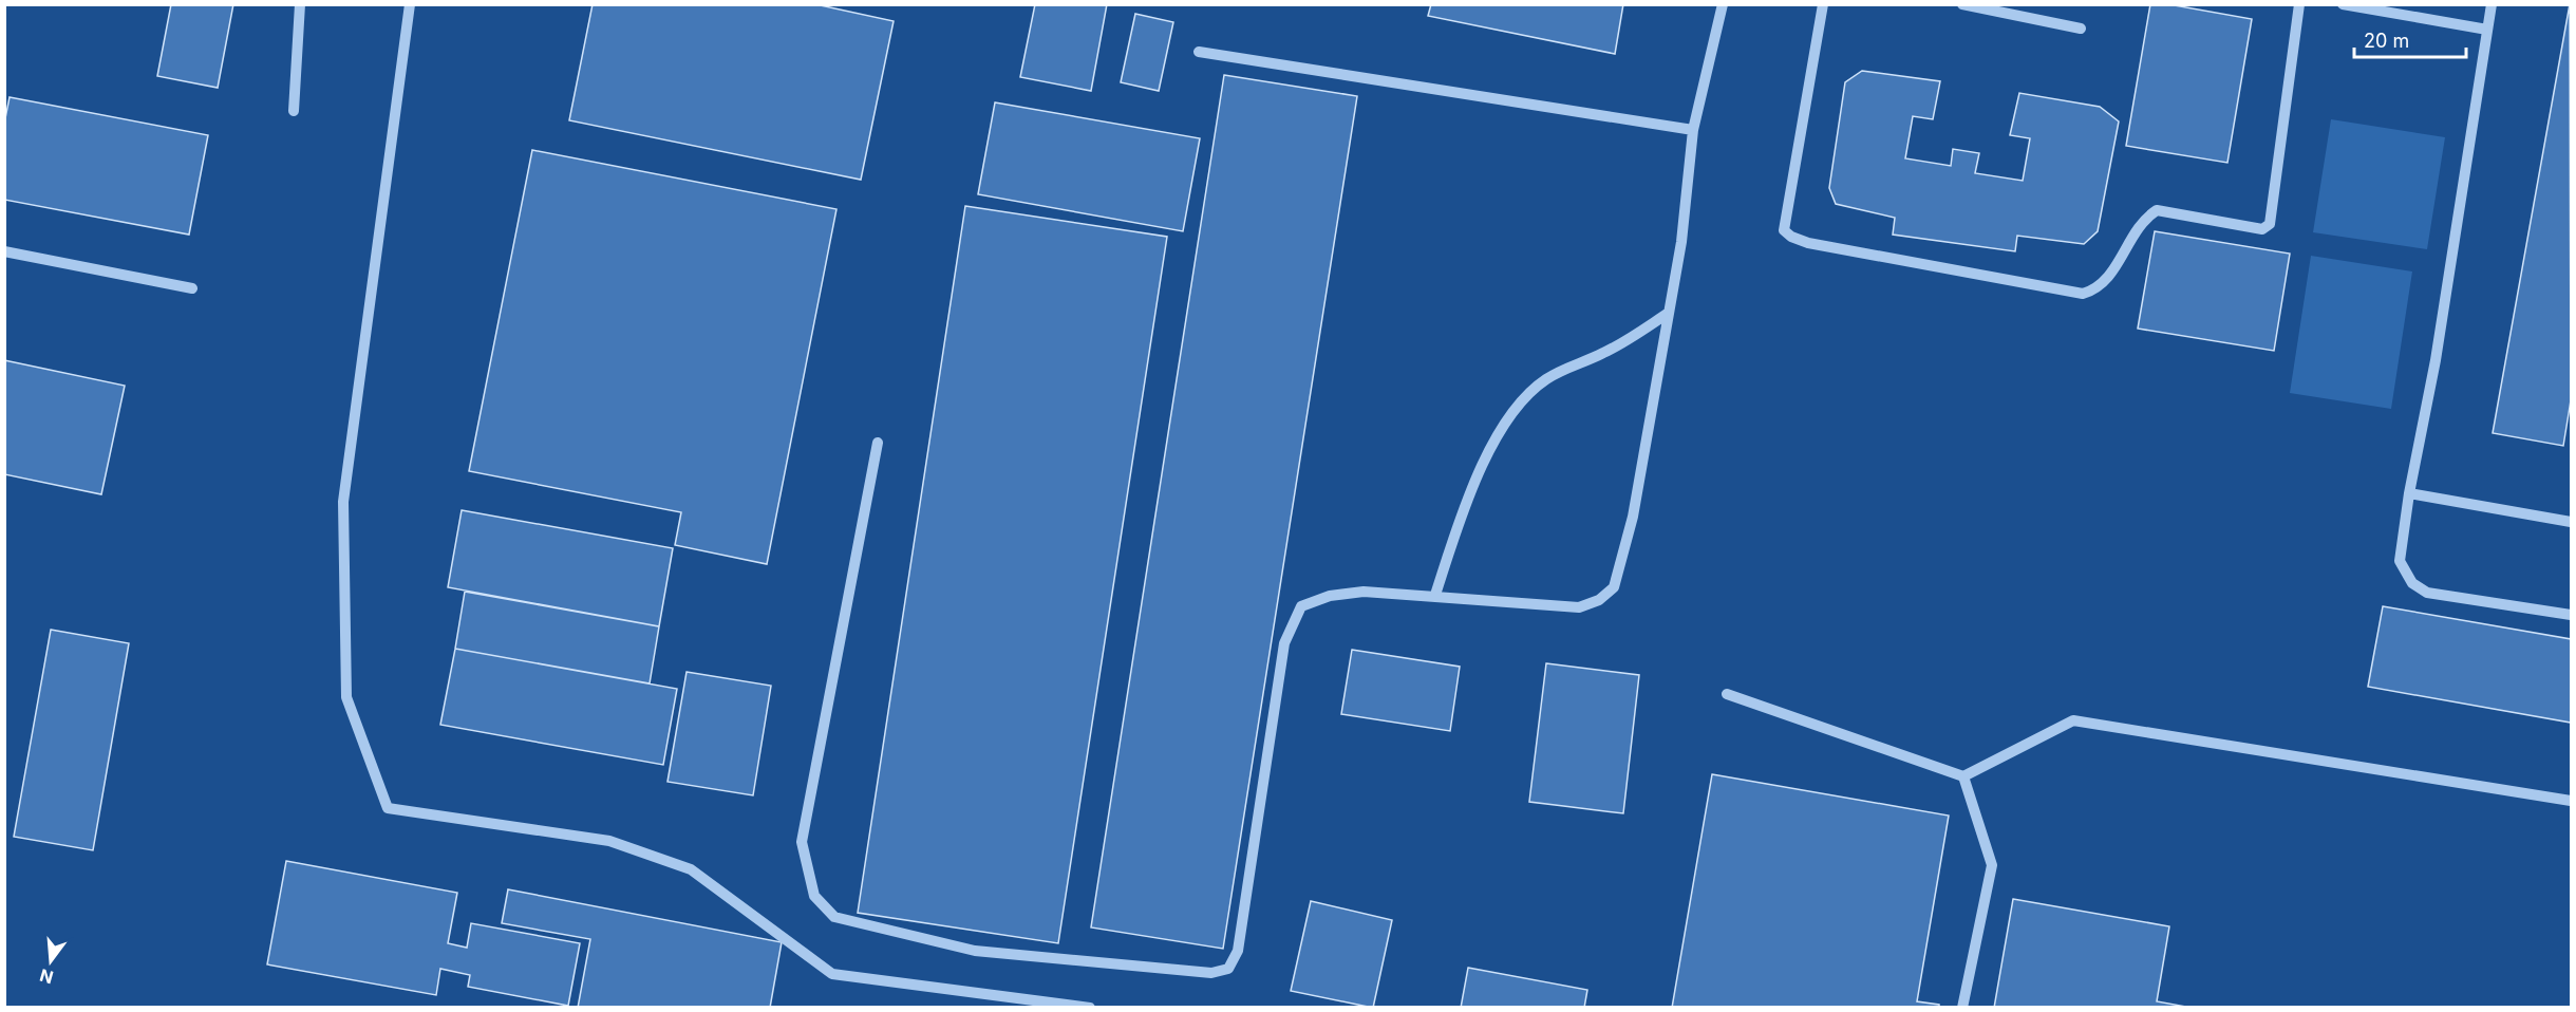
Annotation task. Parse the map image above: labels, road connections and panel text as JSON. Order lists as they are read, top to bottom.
{
  "scale_bar": "20 m",
  "north": "bottom"
}
